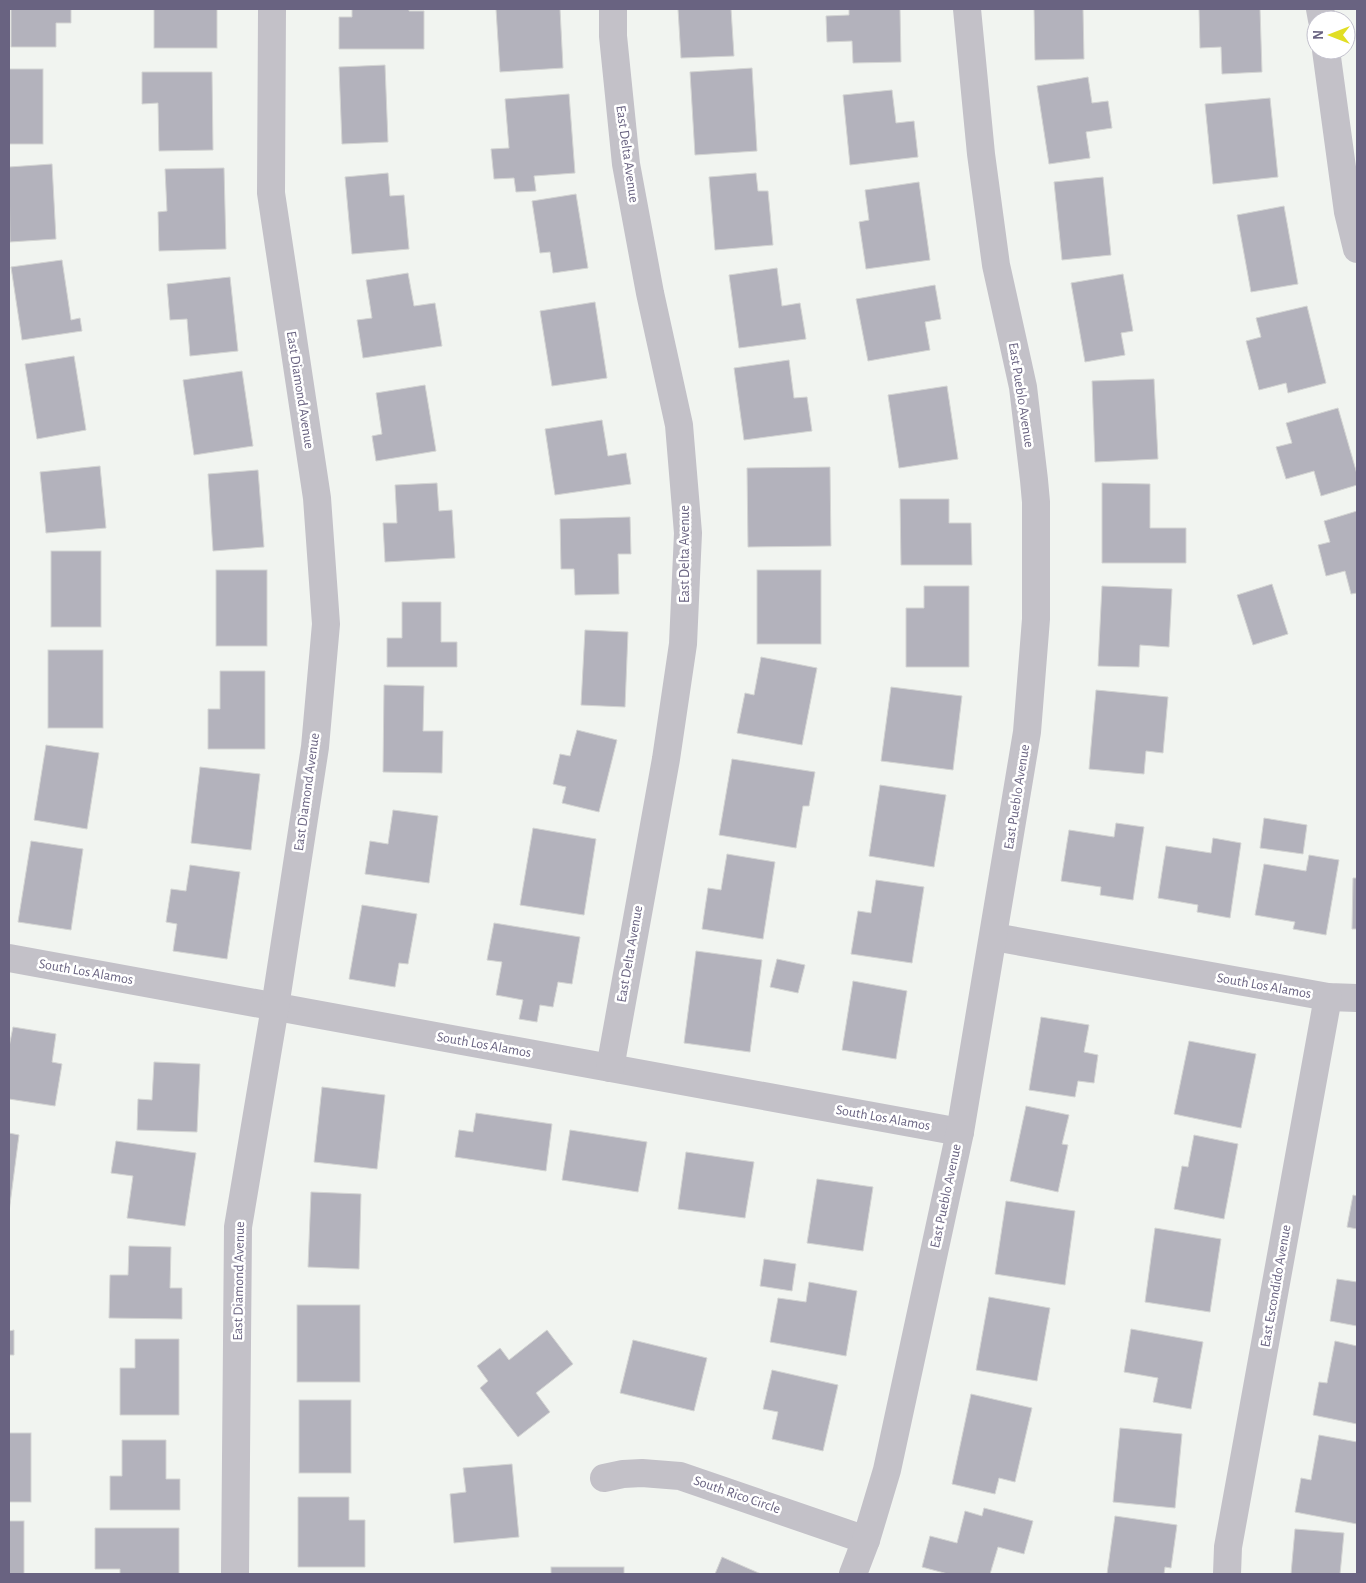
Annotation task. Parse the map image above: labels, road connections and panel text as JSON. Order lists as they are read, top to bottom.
{
  "streets": {
    "street": [
      "East Delta Avenue",
      "East Diamond Avenue",
      "East Pueblo Avenue",
      "South Los Alamos",
      "East Escondido Avenue",
      "South Rico Circle"
    ]
  },
  "crossings": [
    ["East Delta Avenue", "South Los Alamos"],
    ["East Diamond Avenue", "South Los Alamos"],
    ["East Pueblo Avenue", "South Los Alamos"],
    ["East Pueblo Avenue", "South Rico Circle"],
    ["South Los Alamos", "East Escondido Avenue"]
  ],
  "north": "left"
}
